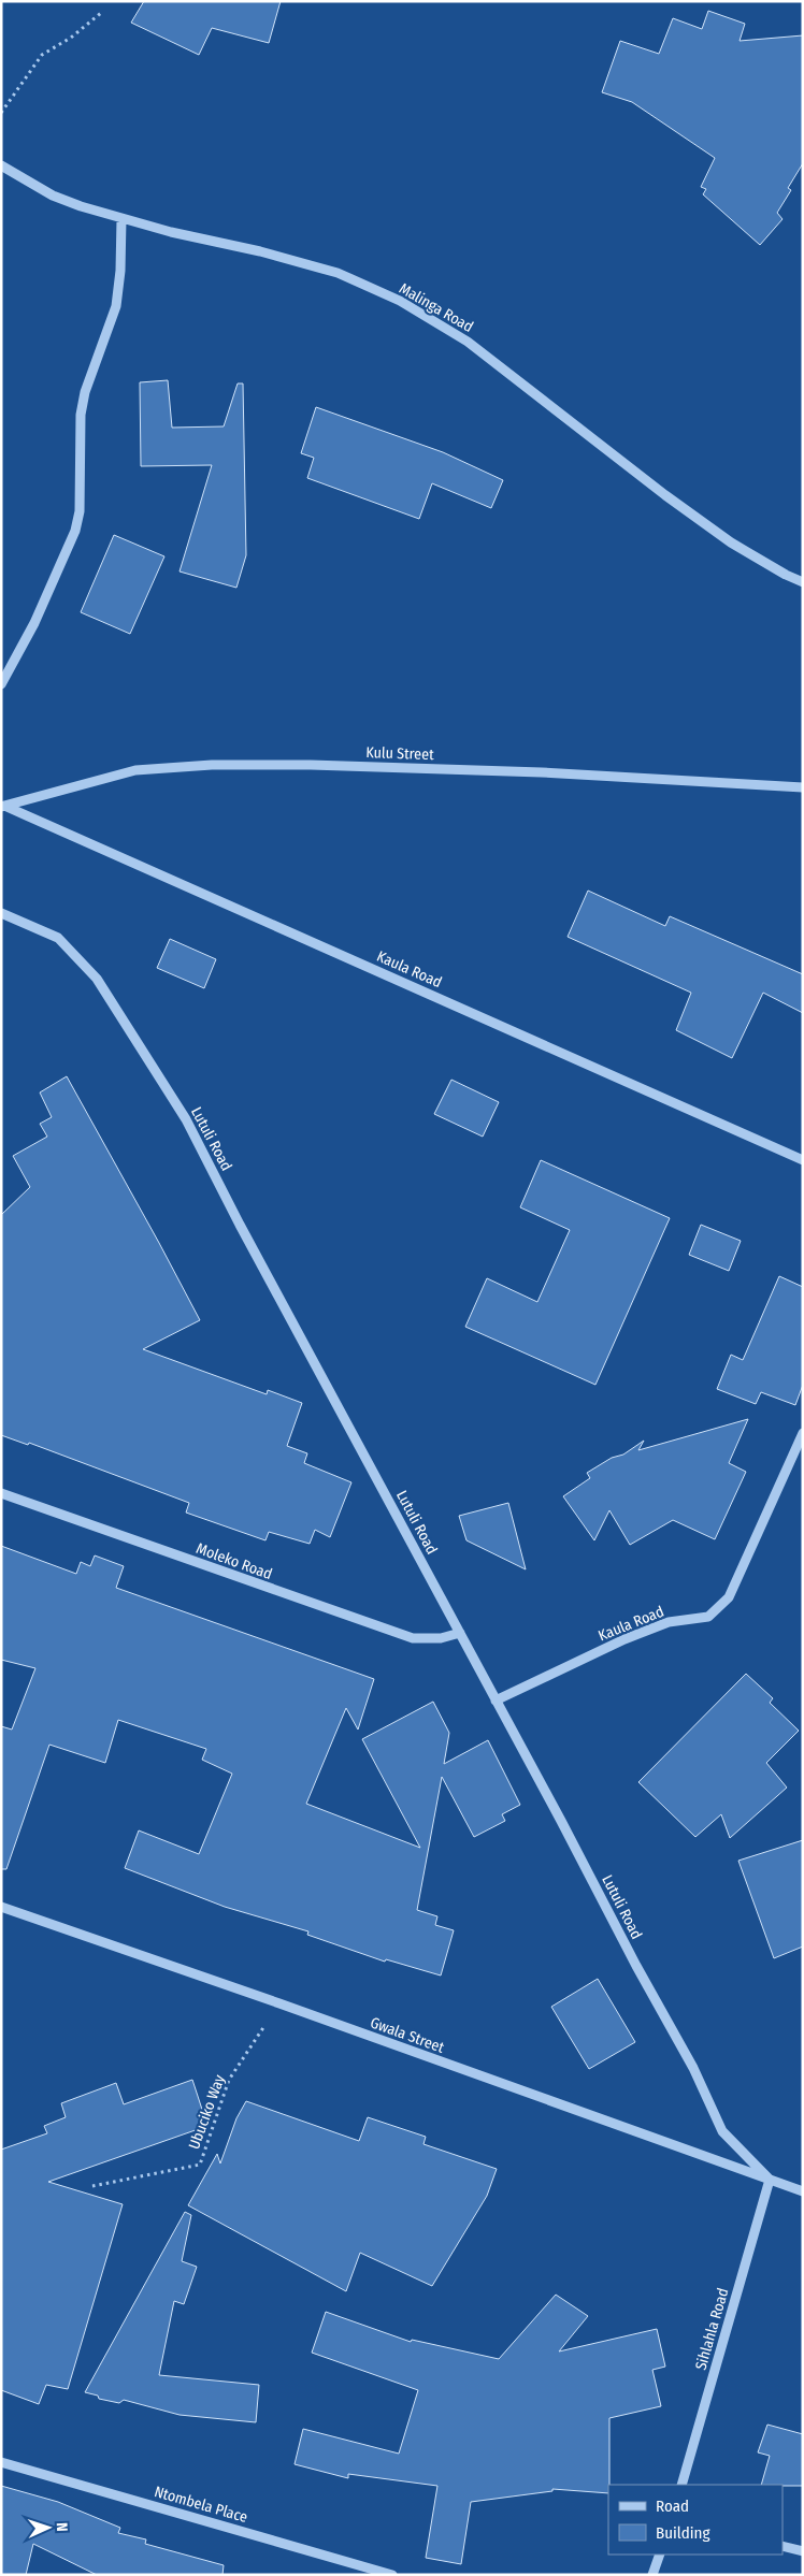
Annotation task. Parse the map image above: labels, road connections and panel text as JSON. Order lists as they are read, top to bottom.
{
  "streets": {
    "street": [
      "Malinga Road",
      "Kulu Street",
      "Kaula Road",
      "Lutuli Road",
      "Moleko Road",
      "Gwala Street",
      "Sihlahla Road",
      "Ntombela Place"
    ],
    "path": ["Ubuciko Way"]
  },
  "crossings": [
    ["Kulu Street", "Kaula Road"],
    ["Kaula Road", "Lutuli Road"],
    ["Lutuli Road", "Moleko Road"],
    ["Lutuli Road", "Gwala Street"],
    ["Lutuli Road", "Sihlahla Road"],
    ["Gwala Street", "Ubuciko Way"],
    ["Gwala Street", "Sihlahla Road"]
  ],
  "legend": ["Road", "Building"],
  "north": "right"
}
